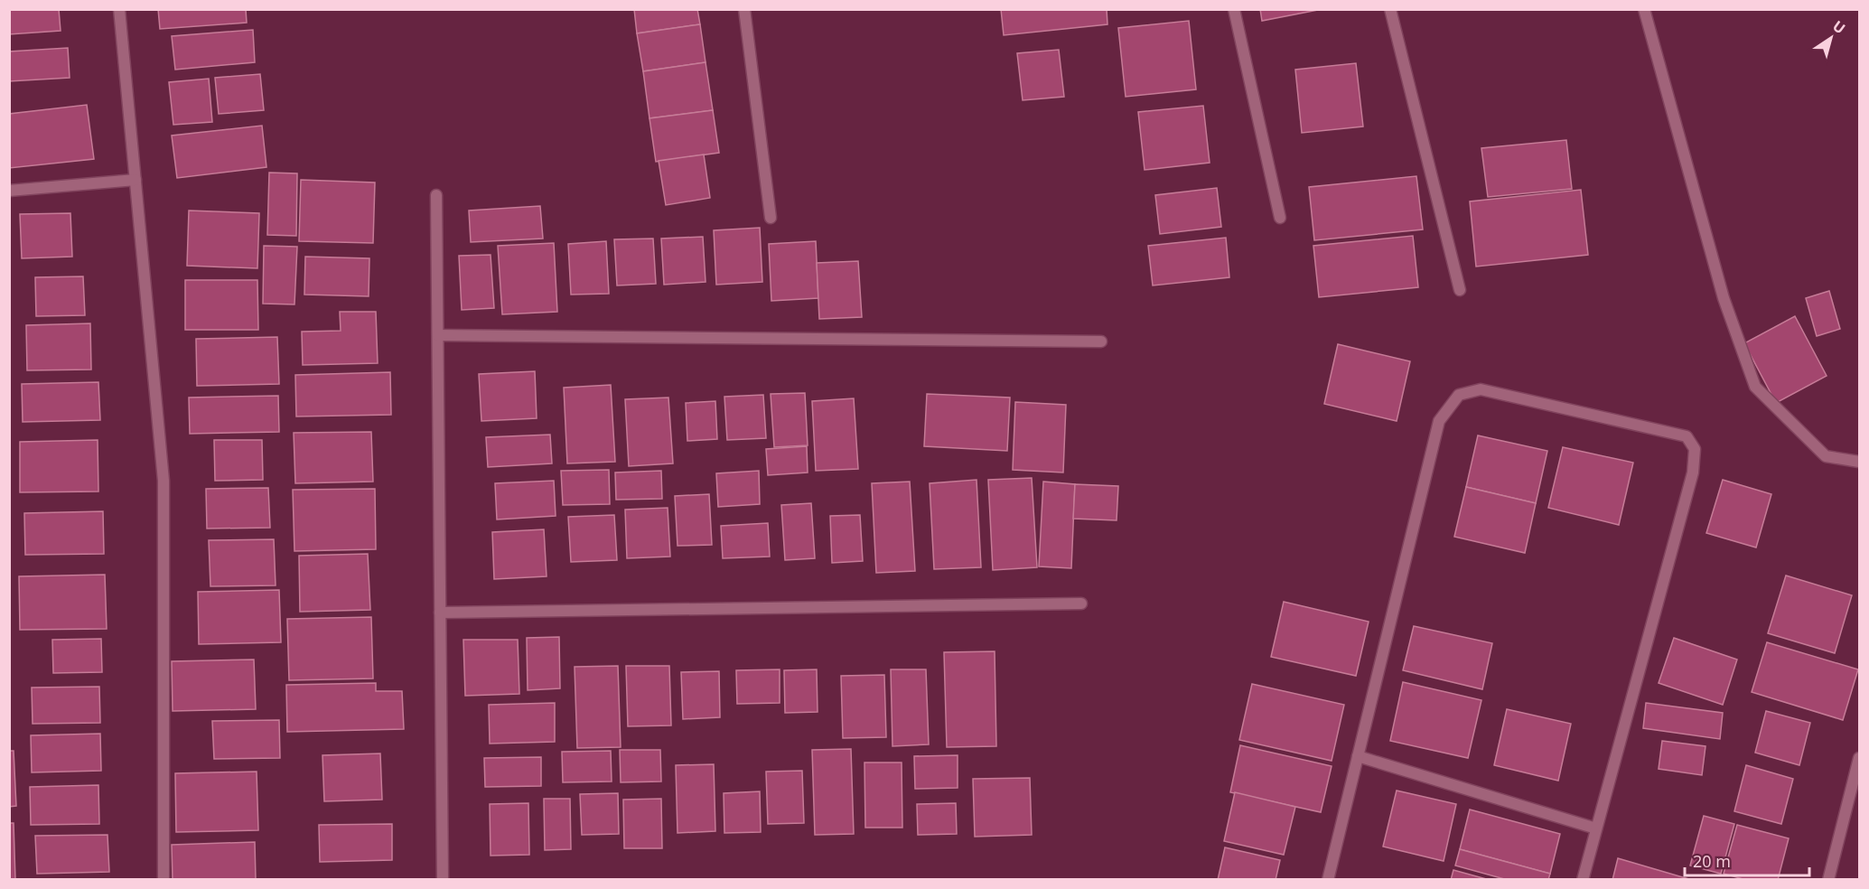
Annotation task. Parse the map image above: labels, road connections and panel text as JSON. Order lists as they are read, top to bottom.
{
  "scale_bar": "20 m",
  "north": "top right"
}
